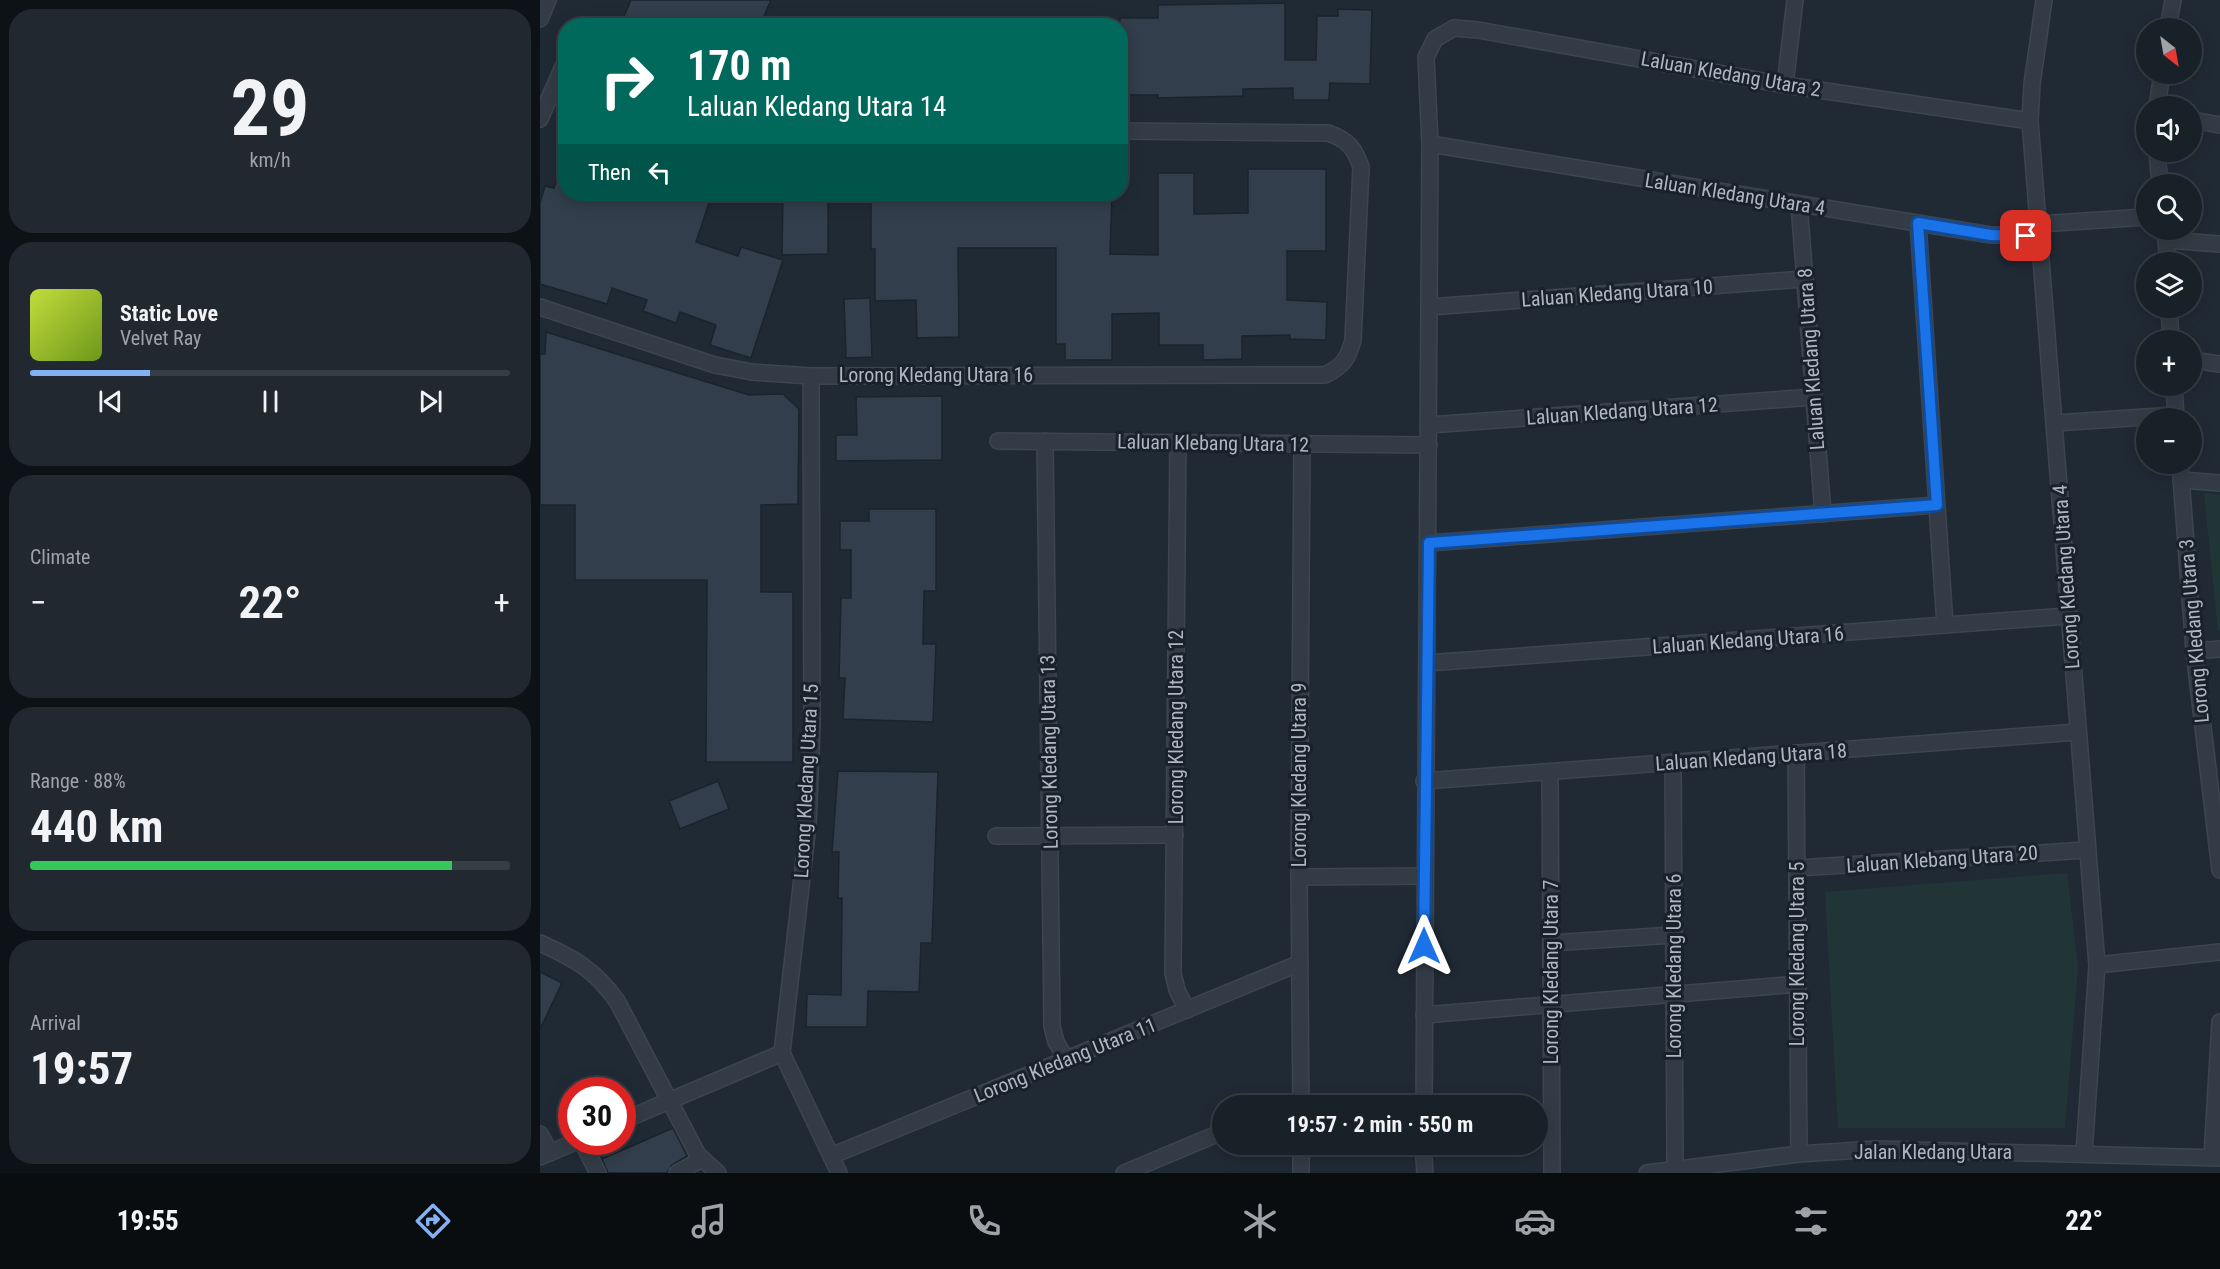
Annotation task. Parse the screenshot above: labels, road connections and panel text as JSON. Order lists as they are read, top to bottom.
{
  "streets": {
    "street": [
      "Laluan Kledang Utara 2",
      "Laluan Kledang Utara 4",
      "Laluan Kledang Utara 10",
      "Laluan Kledang Utara 8",
      "Lorong Kledang Utara 16",
      "Laluan Kledang Utara 12",
      "Laluan Klebang Utara 12",
      "Lorong Kledang Utara 4",
      "Lorong Kledang Utara 3",
      "Laluan Kledang Utara 16",
      "Lorong Kledang Utara 12",
      "Lorong Kledang Utara 13",
      "Laluan Kledang Utara 18",
      "Lorong Kledang Utara 9",
      "Lorong Kledang Utara 15",
      "Laluan Klebang Utara 20",
      "Lorong Kledang Utara 5",
      "Lorong Kledang Utara 6",
      "Lorong Kledang Utara 7",
      "Lorong Kledang Utara 11",
      "Jalan Kledang Utara"
    ]
  },
  "crossings": [
    ["Laluan Kledang Utara 2", "Laluan Kledang Utara 4"],
    ["Laluan Kledang Utara 2", "Lorong Kledang Utara 4"],
    ["Laluan Kledang Utara 4", "Laluan Kledang Utara 8"],
    ["Laluan Kledang Utara 4", "Lorong Kledang Utara 4"],
    ["Laluan Kledang Utara 10", "Laluan Kledang Utara 8"],
    ["Laluan Kledang Utara 8", "Laluan Kledang Utara 12"],
    ["Lorong Kledang Utara 16", "Lorong Kledang Utara 15"],
    ["Laluan Klebang Utara 12", "Lorong Kledang Utara 12"],
    ["Laluan Klebang Utara 12", "Lorong Kledang Utara 13"],
    ["Laluan Klebang Utara 12", "Lorong Kledang Utara 9"],
    ["Lorong Kledang Utara 4", "Laluan Kledang Utara 16"],
    ["Lorong Kledang Utara 4", "Laluan Kledang Utara 18"],
    ["Lorong Kledang Utara 4", "Laluan Klebang Utara 20"],
    ["Lorong Kledang Utara 4", "Jalan Kledang Utara"],
    ["Lorong Kledang Utara 12", "Lorong Kledang Utara 11"],
    ["Lorong Kledang Utara 13", "Lorong Kledang Utara 11"],
    ["Laluan Kledang Utara 18", "Lorong Kledang Utara 5"],
    ["Laluan Kledang Utara 18", "Lorong Kledang Utara 6"],
    ["Laluan Kledang Utara 18", "Lorong Kledang Utara 7"],
    ["Lorong Kledang Utara 9", "Lorong Kledang Utara 11"],
    ["Laluan Klebang Utara 20", "Lorong Kledang Utara 5"],
    ["Lorong Kledang Utara 5", "Jalan Kledang Utara"],
    ["Lorong Kledang Utara 6", "Jalan Kledang Utara"]
  ],
  "north": "bottom right",
  "page": {
    "tile": [
      ["29", "km/h"],
      "Climate",
      ["Range · 88%", "440 km"],
      ["Arrival", "19:57"]
    ],
    "map_buttons": ["+", "−"],
    "turn": ["170 m", "Laluan Kledang Utara 14"],
    "then": "Then",
    "song": ["Static Love", "Velvet Ray"],
    "heat": ["−", "22°", "+"],
    "limit": "30",
    "trip": "19:57 · 2 min · 550 m",
    "tabs": ["19:55", "22°"]
  }
}
